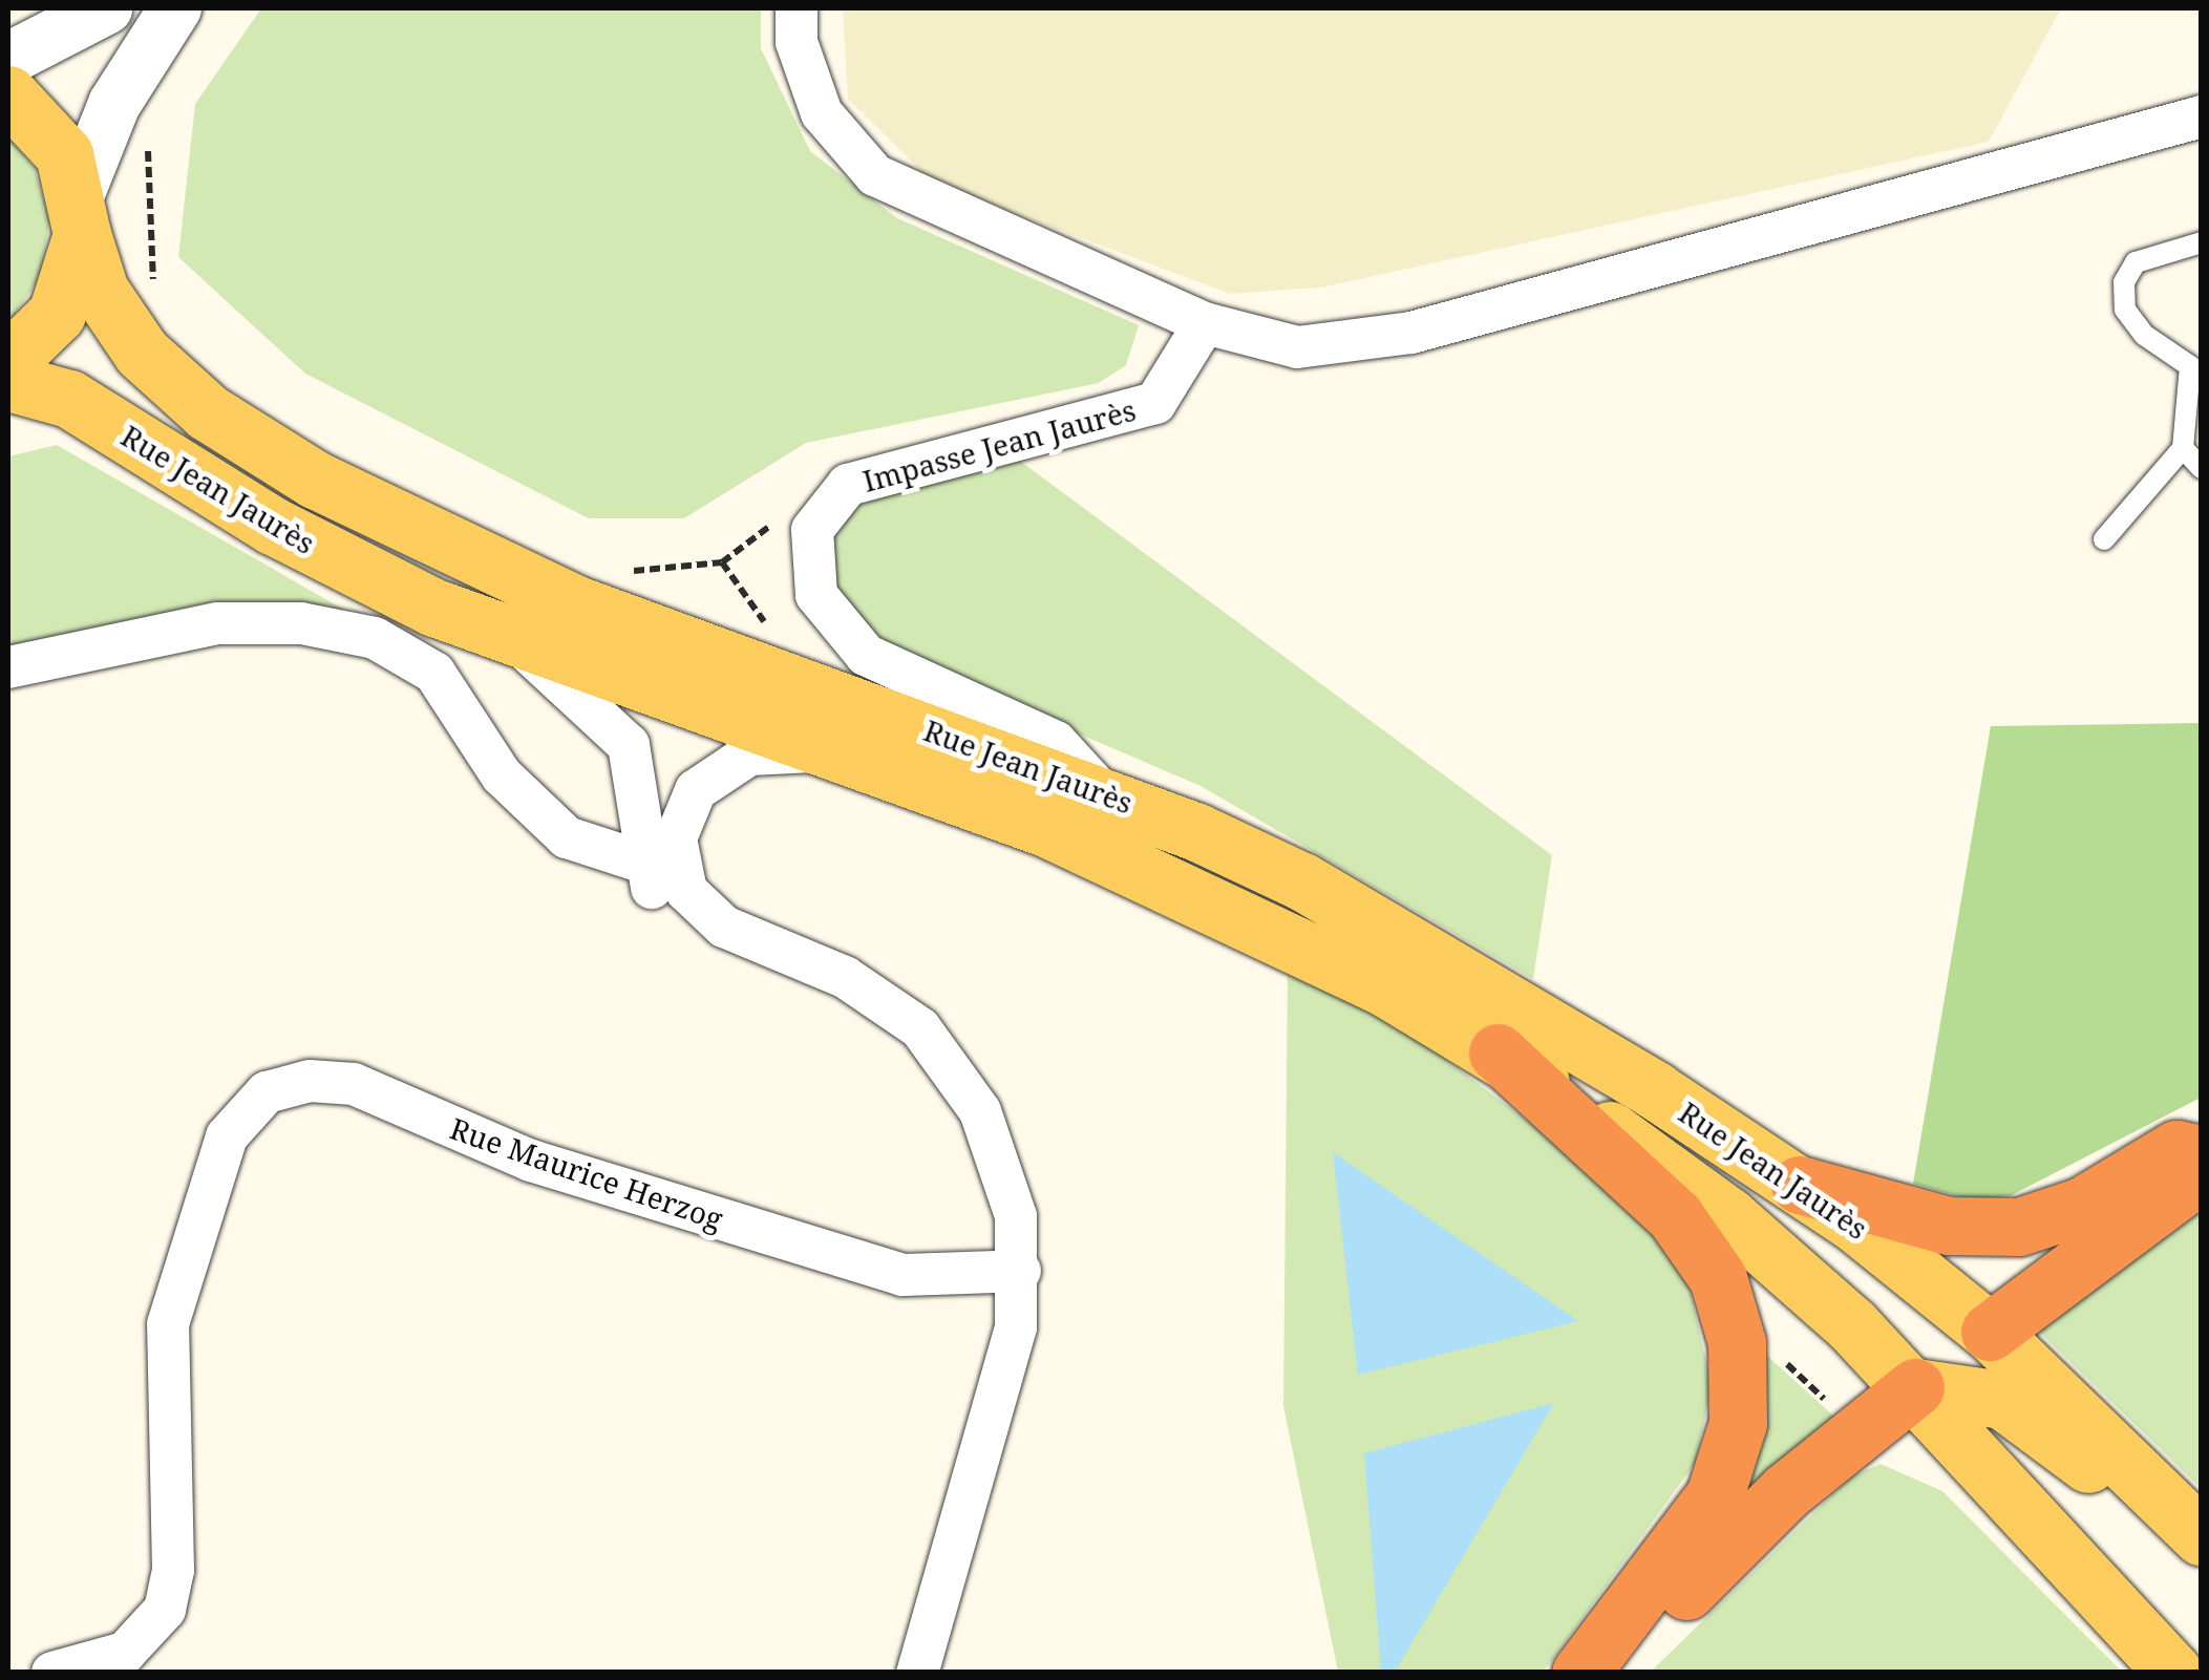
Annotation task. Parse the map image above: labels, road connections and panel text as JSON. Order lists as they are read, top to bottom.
{
  "streets": {
    "main road": ["Rue Jean Jaurès"],
    "street": ["Impasse Jean Jaurès", "Rue Maurice Herzog"]
  },
  "crossings": [
    ["Impasse Jean Jaurès", "Rue Jean Jaurès"]
  ]
}
